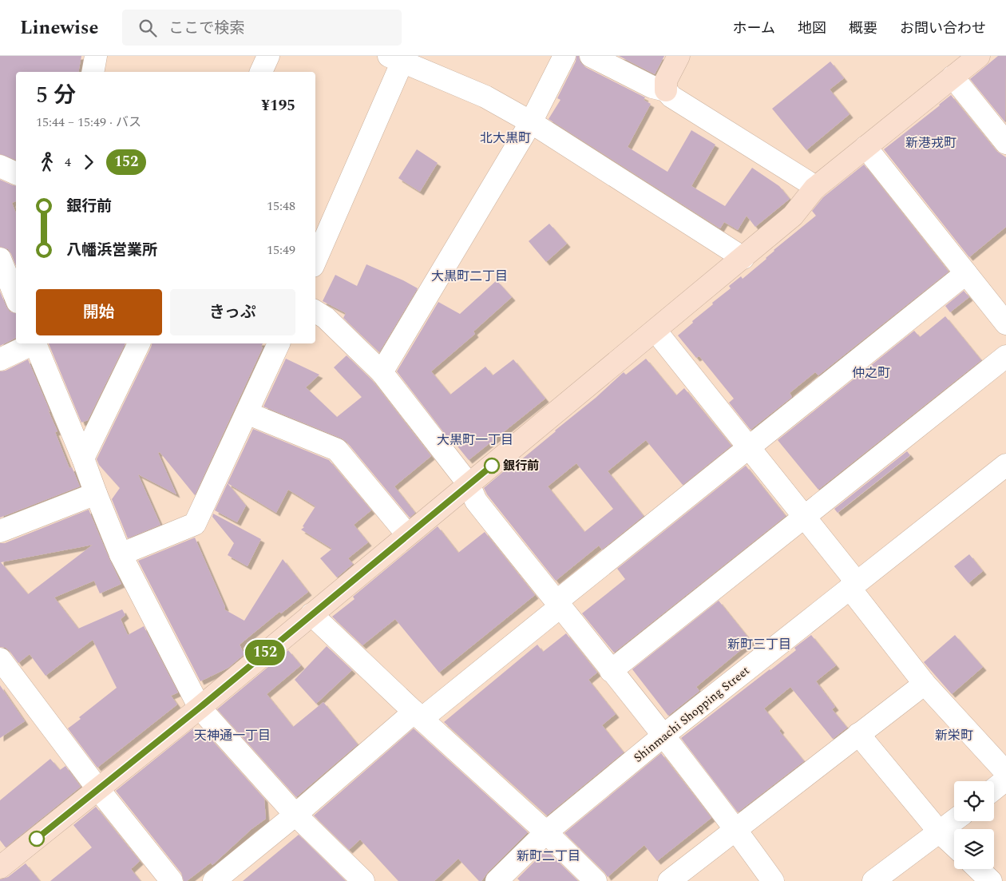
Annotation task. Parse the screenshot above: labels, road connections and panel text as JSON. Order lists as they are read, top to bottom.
{
  "streets": {
    "street": ["Shinmachi Shopping Street"]
  },
  "districts": [
    "北大黒町",
    "新港戎町",
    "大黒町二丁目",
    "仲之町",
    "大黒町一丁目",
    "新町三丁目",
    "天神通一丁目",
    "新栄町",
    "新町二丁目"
  ],
  "places": ["銀行前"],
  "lines": ["bus line 152"],
  "page": {
    "header": "Linewise",
    "search": "ここで検索",
    "nav": [
      "ホーム",
      "地図",
      "概要",
      "お問い合わせ"
    ],
    "on_map": "152",
    "heading": ["5 分", "15:44 – 15:49 · バス", "¥195"],
    "legs": ["4", "152"],
    "list": [
      {
        "name": "銀行前",
        "value": "15:48"
      },
      {
        "name": "八幡浜営業所",
        "value": "15:49"
      }
    ],
    "buttons": ["開始", "きっぷ"]
  }
}
